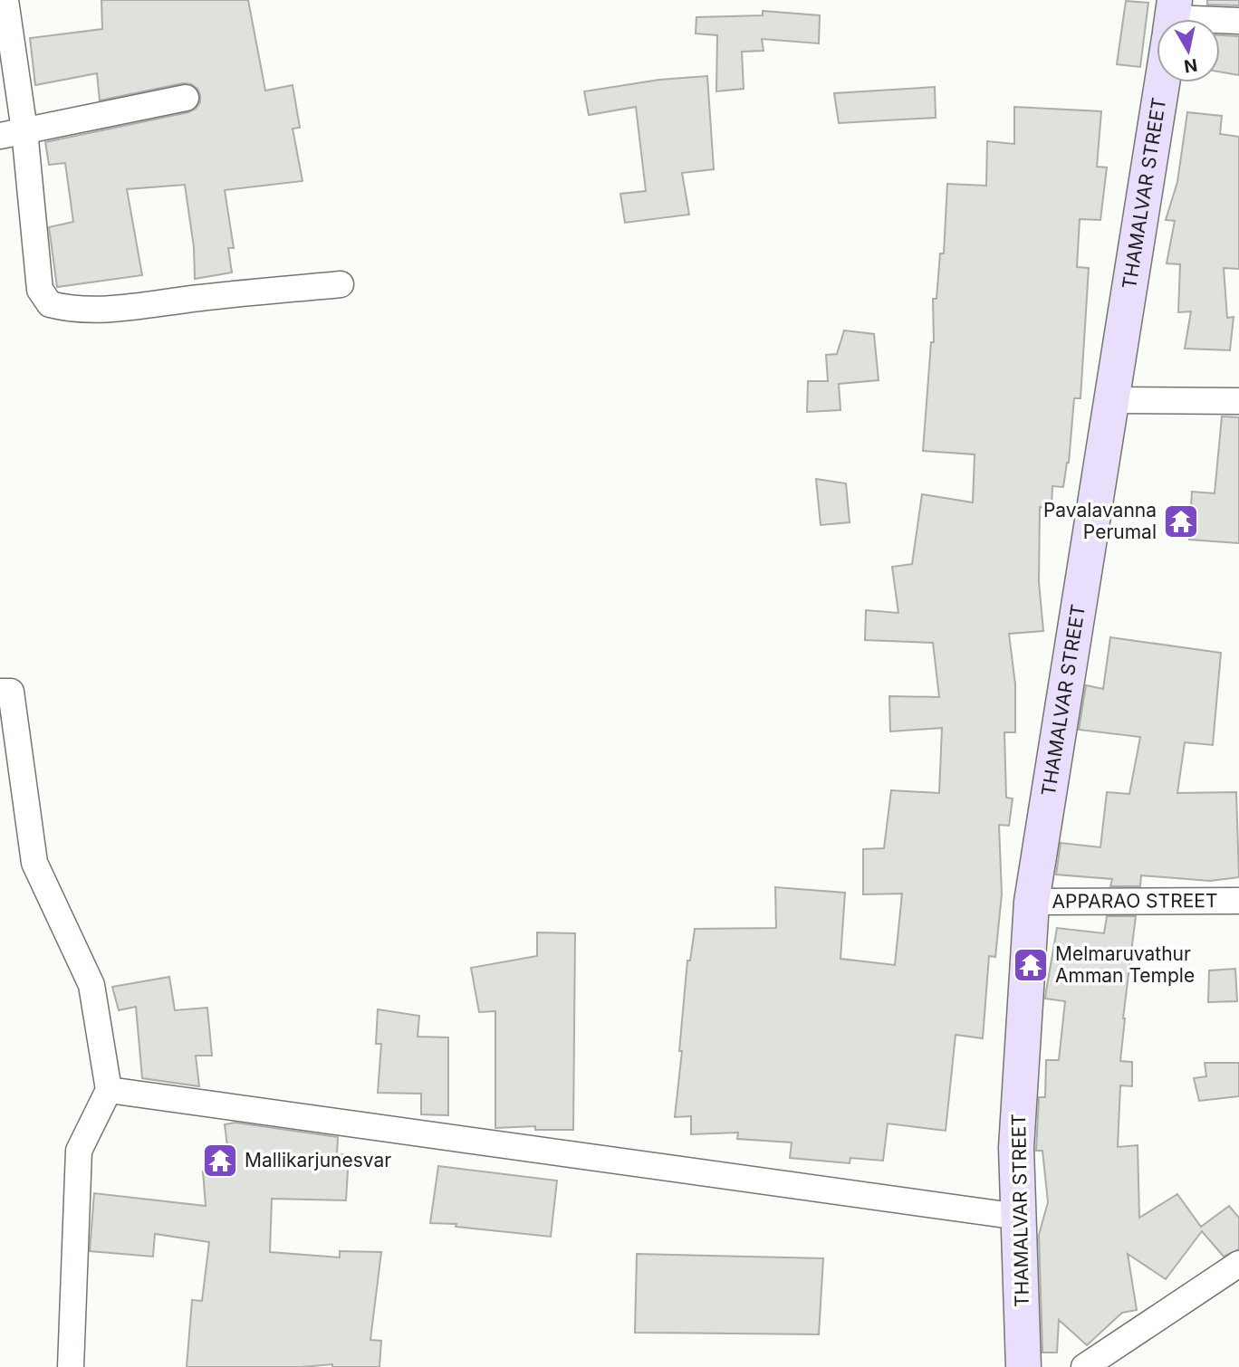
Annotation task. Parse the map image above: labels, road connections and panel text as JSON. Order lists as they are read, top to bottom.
{
  "streets": {
    "street": ["THAMALVAR STREET", "APPARAO STREET"]
  },
  "crossings": [
    ["THAMALVAR STREET", "APPARAO STREET"]
  ],
  "places": {
    "temple": ["Pavalavanna Perumal", "Melmaruvathur Amman Temple", "Mallikarjunesvar"]
  },
  "north": "bottom"
}
